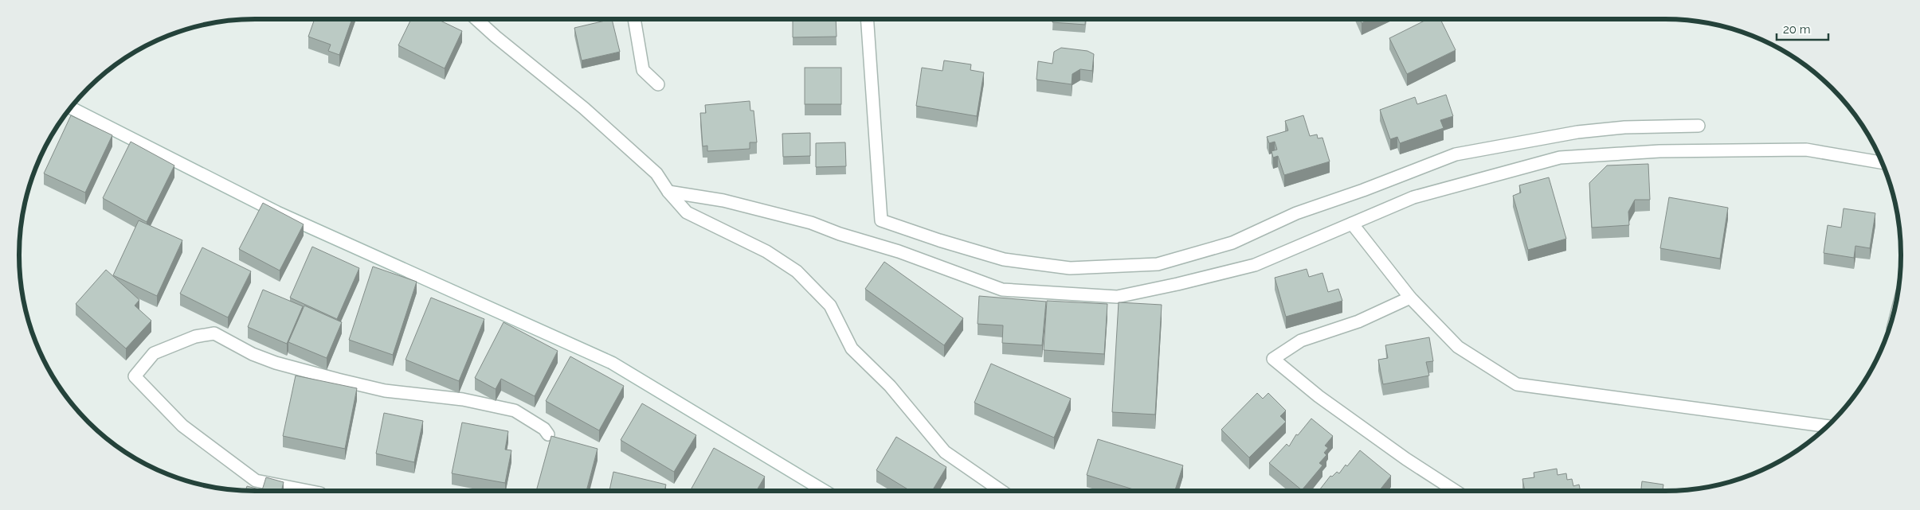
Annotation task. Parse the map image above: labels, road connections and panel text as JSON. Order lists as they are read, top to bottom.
{
  "scale_bar": "20 m"
}
